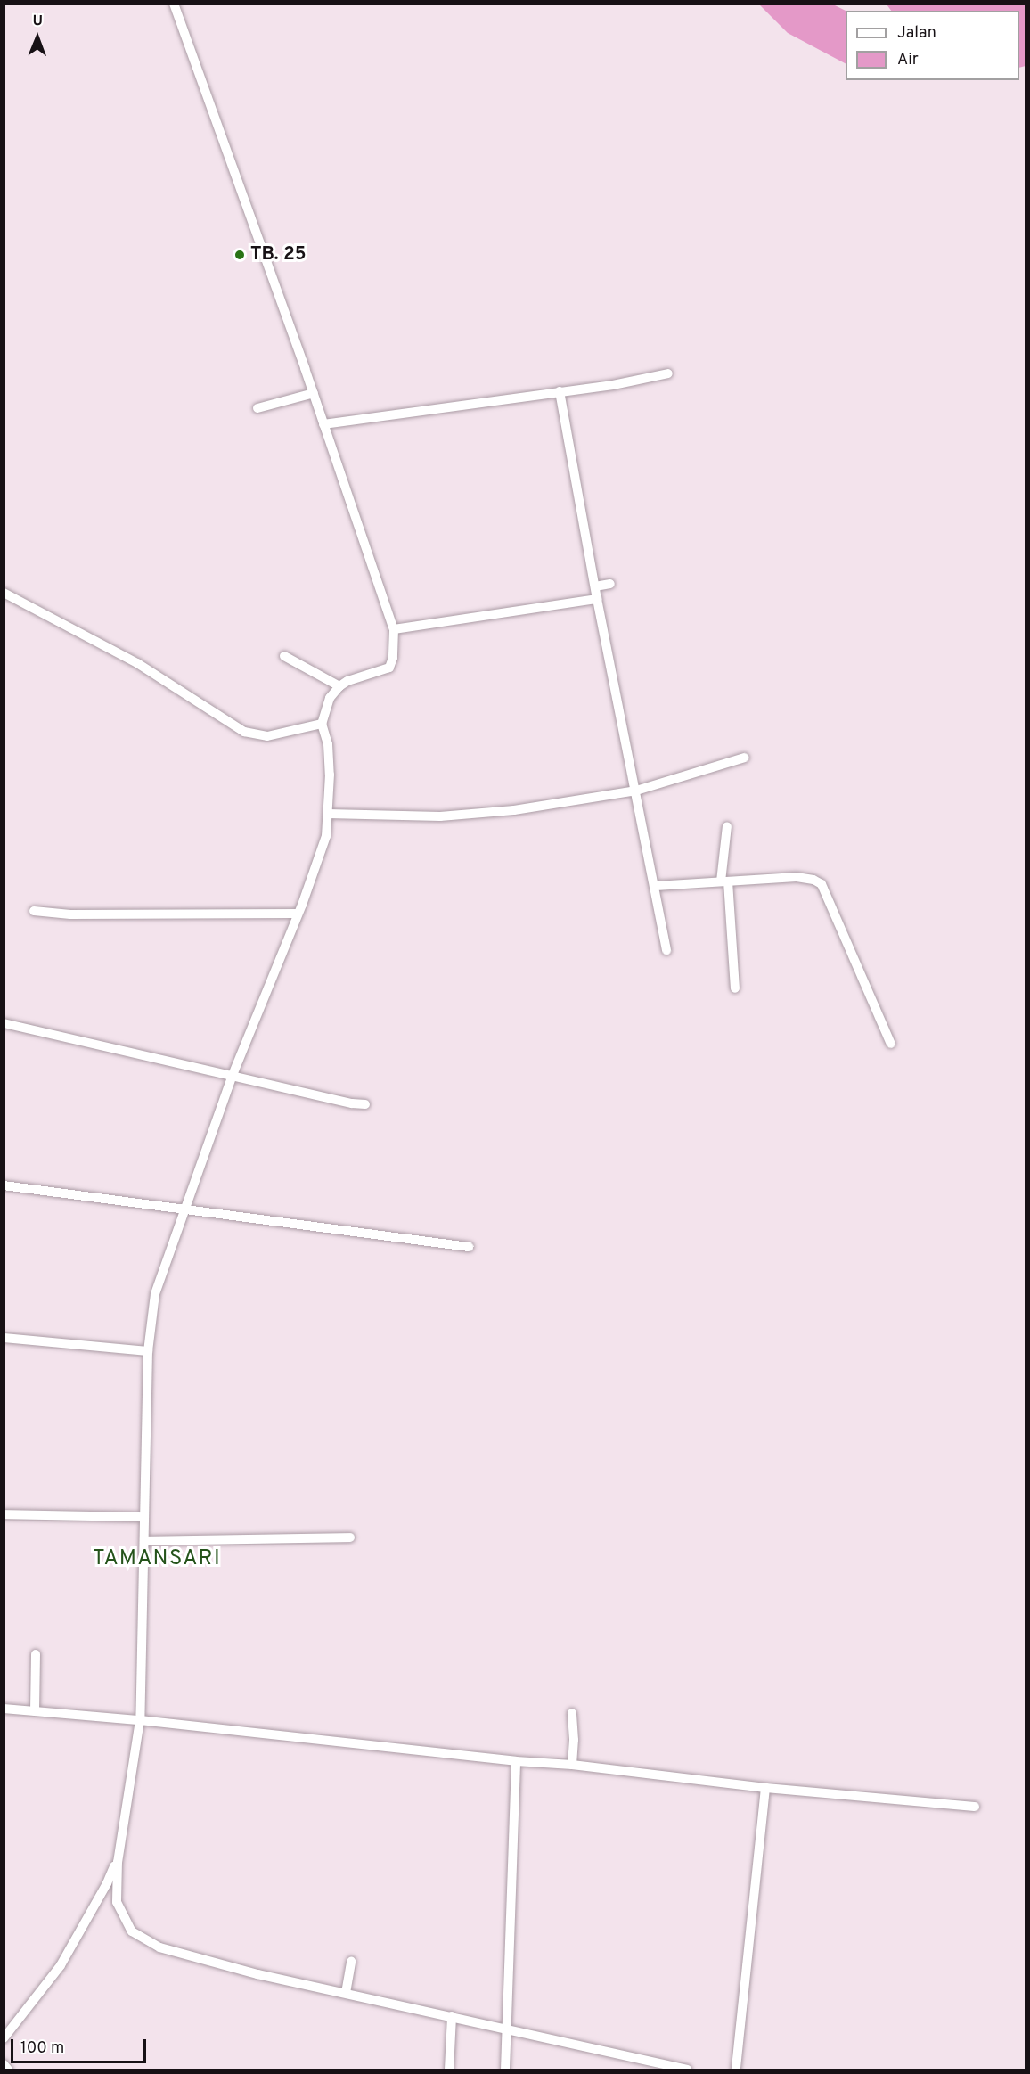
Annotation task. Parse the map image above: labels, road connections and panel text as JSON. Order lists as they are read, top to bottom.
{
  "districts": ["TAMANSARI"],
  "places": ["TB. 25"],
  "legend": ["Jalan", "Air"],
  "scale_bar": "100 m",
  "north": "top"
}
